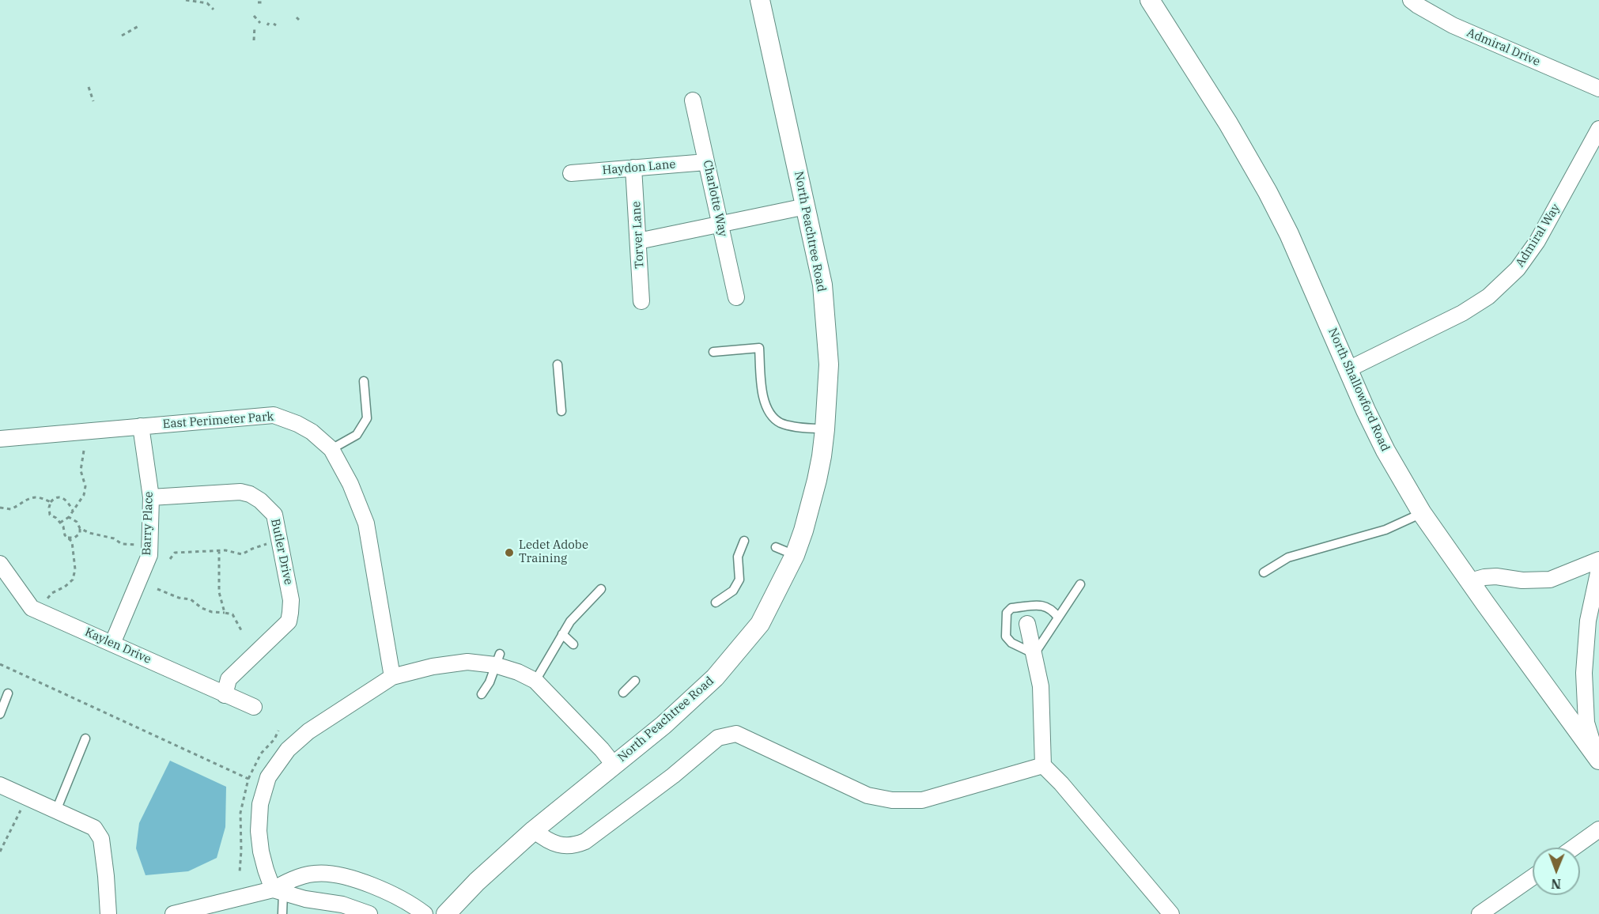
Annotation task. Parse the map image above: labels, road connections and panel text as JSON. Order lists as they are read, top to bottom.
{
  "streets": {
    "street": [
      "Admiral Drive",
      "Haydon Lane",
      "Charlotte Way",
      "North Peachtree Road",
      "Torver Lane",
      "Admiral Way",
      "North Shallowford Road",
      "East Perimeter Park",
      "Barry Place",
      "Butler Drive",
      "Kaylen Drive"
    ]
  },
  "crossings": [
    ["Haydon Lane", "Charlotte Way"],
    ["Haydon Lane", "Torver Lane"],
    ["Admiral Way", "North Shallowford Road"],
    ["East Perimeter Park", "Barry Place"],
    ["Barry Place", "Butler Drive"],
    ["Barry Place", "Kaylen Drive"],
    ["Butler Drive", "Kaylen Drive"]
  ],
  "places": ["Ledet Adobe Training"],
  "north": "bottom"
}
